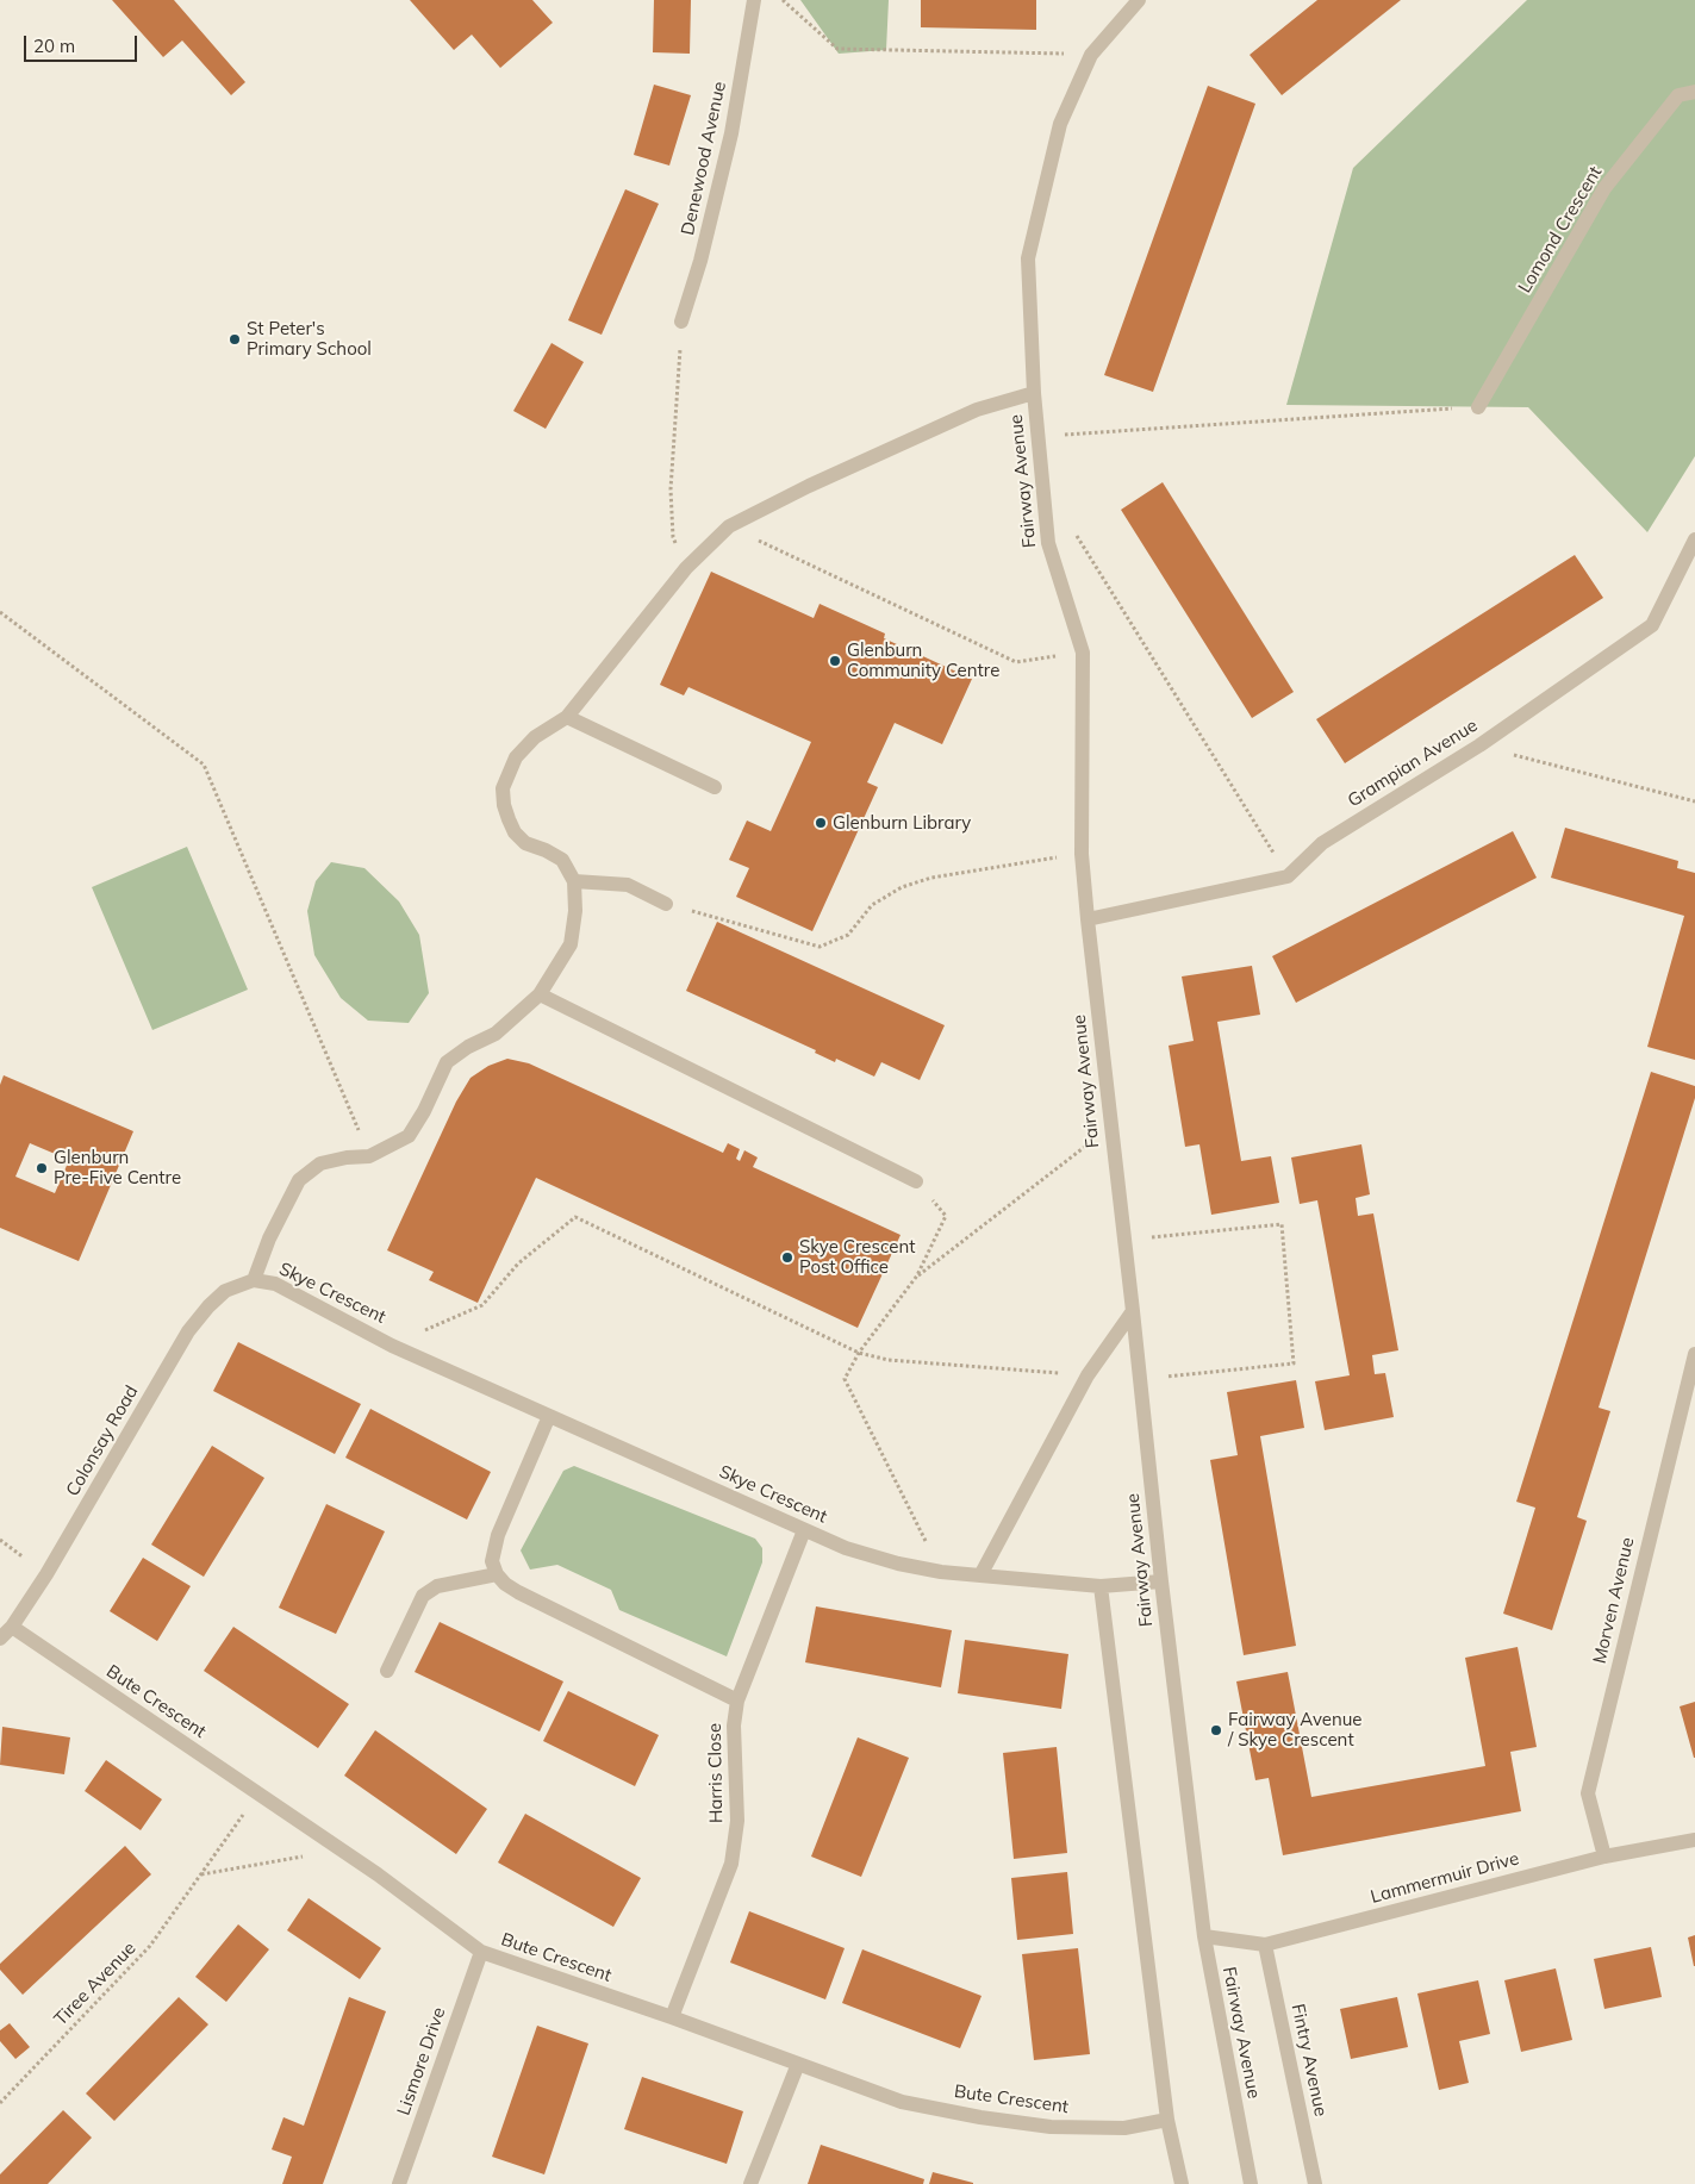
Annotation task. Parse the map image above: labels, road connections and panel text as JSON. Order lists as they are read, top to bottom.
{
  "streets": {
    "street": [
      "Denewood Avenue",
      "Lomond Crescent",
      "Fairway Avenue",
      "Grampian Avenue",
      "Skye Crescent",
      "Colonsay Road",
      "Morven Avenue",
      "Bute Crescent",
      "Harris Close",
      "Lammermuir Drive",
      "Fintry Avenue",
      "Lismore Drive"
    ],
    "path": ["Tiree Avenue"]
  },
  "crossings": [
    ["Fairway Avenue", "Skye Crescent"],
    ["Fairway Avenue", "Lammermuir Drive"],
    ["Skye Crescent", "Colonsay Road"],
    ["Skye Crescent", "Harris Close"],
    ["Colonsay Road", "Bute Crescent"],
    ["Morven Avenue", "Lammermuir Drive"],
    ["Bute Crescent", "Harris Close"],
    ["Bute Crescent", "Tiree Avenue"],
    ["Bute Crescent", "Lismore Drive"],
    ["Lammermuir Drive", "Fintry Avenue"]
  ],
  "places": [
    "St Peter's Primary School",
    "Glenburn Community Centre",
    "Glenburn Library",
    "Glenburn Pre-Five Centre",
    "Skye Crescent Post Office",
    "Fairway Avenue / Skye Crescent"
  ],
  "scale_bar": "20 m"
}
